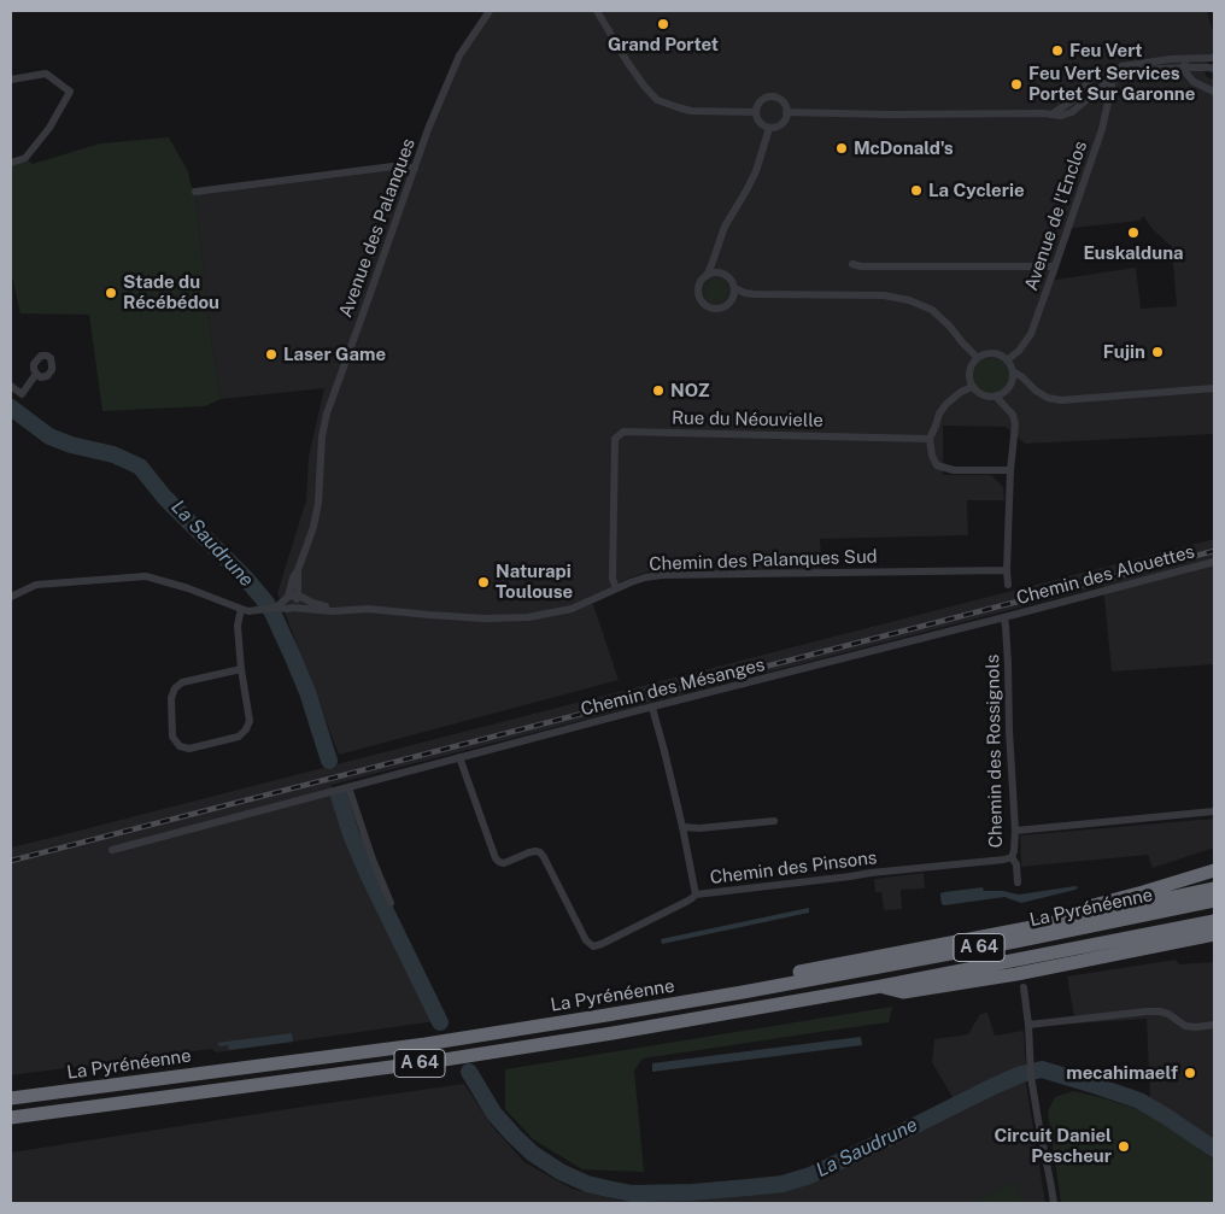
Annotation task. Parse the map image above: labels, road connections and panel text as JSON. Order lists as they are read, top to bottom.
{
  "streets": {
    "highway": ["La Pyrénéenne", "A 64"],
    "street": [
      "Avenue de l'Enclos",
      "Avenue des Palanques",
      "Rue du Néouvielle",
      "Chemin des Palanques Sud",
      "Chemin des Alouettes",
      "Chemin des Mésanges",
      "Chemin des Rossignols",
      "Chemin des Pinsons"
    ]
  },
  "crossings": [
    ["Avenue des Palanques", "Chemin des Palanques Sud"],
    ["Rue du Néouvielle", "Chemin des Palanques Sud"],
    ["Chemin des Alouettes", "Chemin des Mésanges"],
    ["Chemin des Alouettes", "Chemin des Rossignols"],
    ["Chemin des Mésanges", "Chemin des Rossignols"],
    ["Chemin des Mésanges", "Chemin des Pinsons"],
    ["Chemin des Rossignols", "Chemin des Pinsons"]
  ],
  "water": ["La Saudrune"],
  "places": [
    "Grand Portet",
    "Feu Vert",
    "Feu Vert Services Portet Sur Garonne",
    "McDonald's",
    "La Cyclerie",
    "Euskalduna",
    "Stade du Récébédou",
    "Fujin",
    "Laser Game",
    "NOZ",
    "Naturapi Toulouse",
    "mecahimaelf",
    "Circuit Daniel Pescheur"
  ]
}
